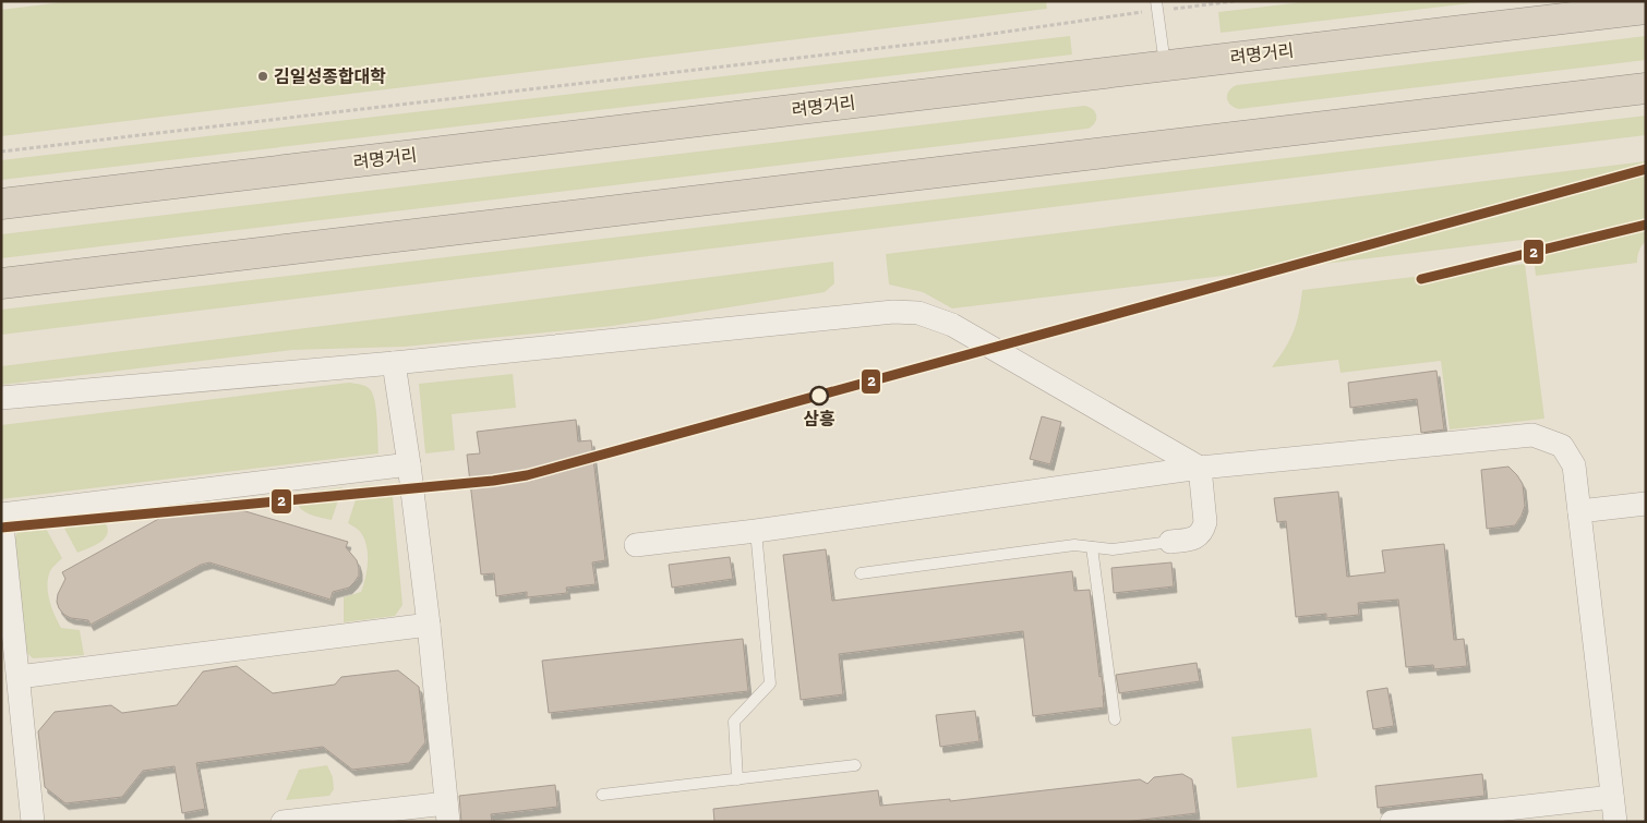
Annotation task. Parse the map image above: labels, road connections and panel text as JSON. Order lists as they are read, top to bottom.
{
  "streets": {
    "highway": ["려명거리"]
  },
  "places": ["김일성종합대학", "삼흥"],
  "lines": ["transit line 2"]
}
